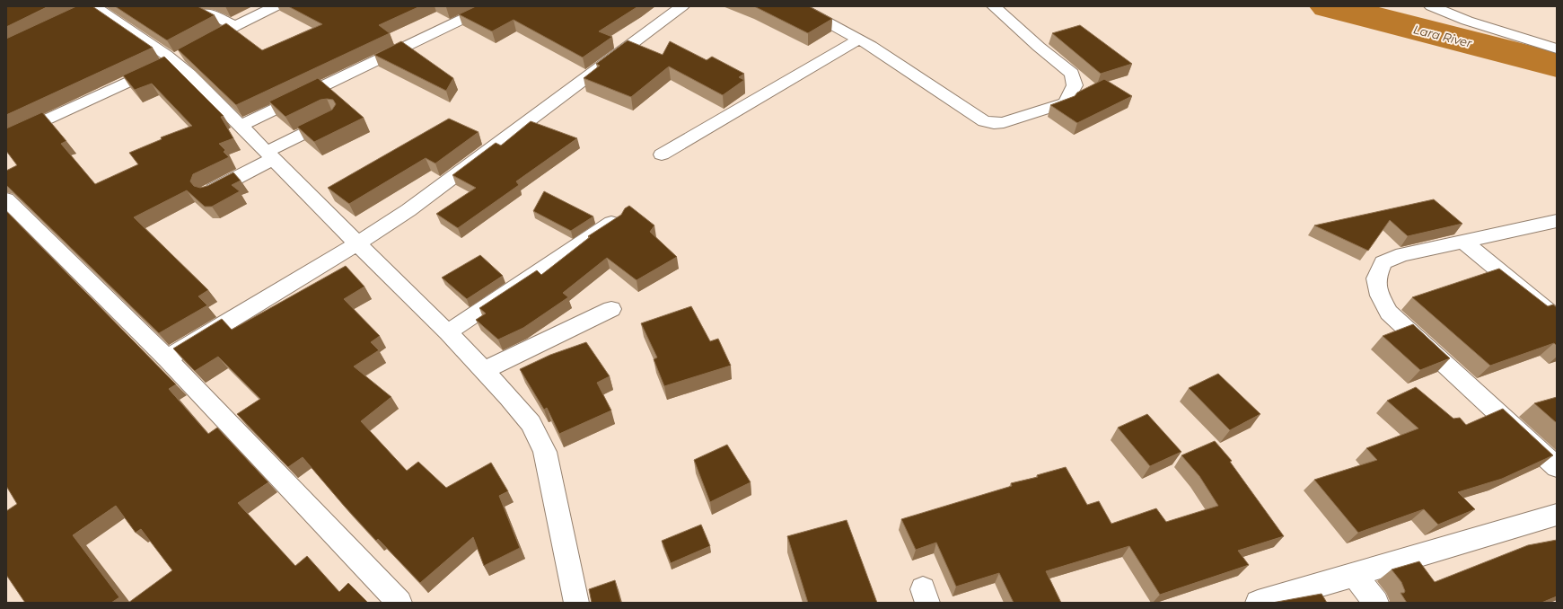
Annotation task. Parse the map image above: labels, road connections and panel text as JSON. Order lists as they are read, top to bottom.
{
  "water": ["Lara River"]
}
